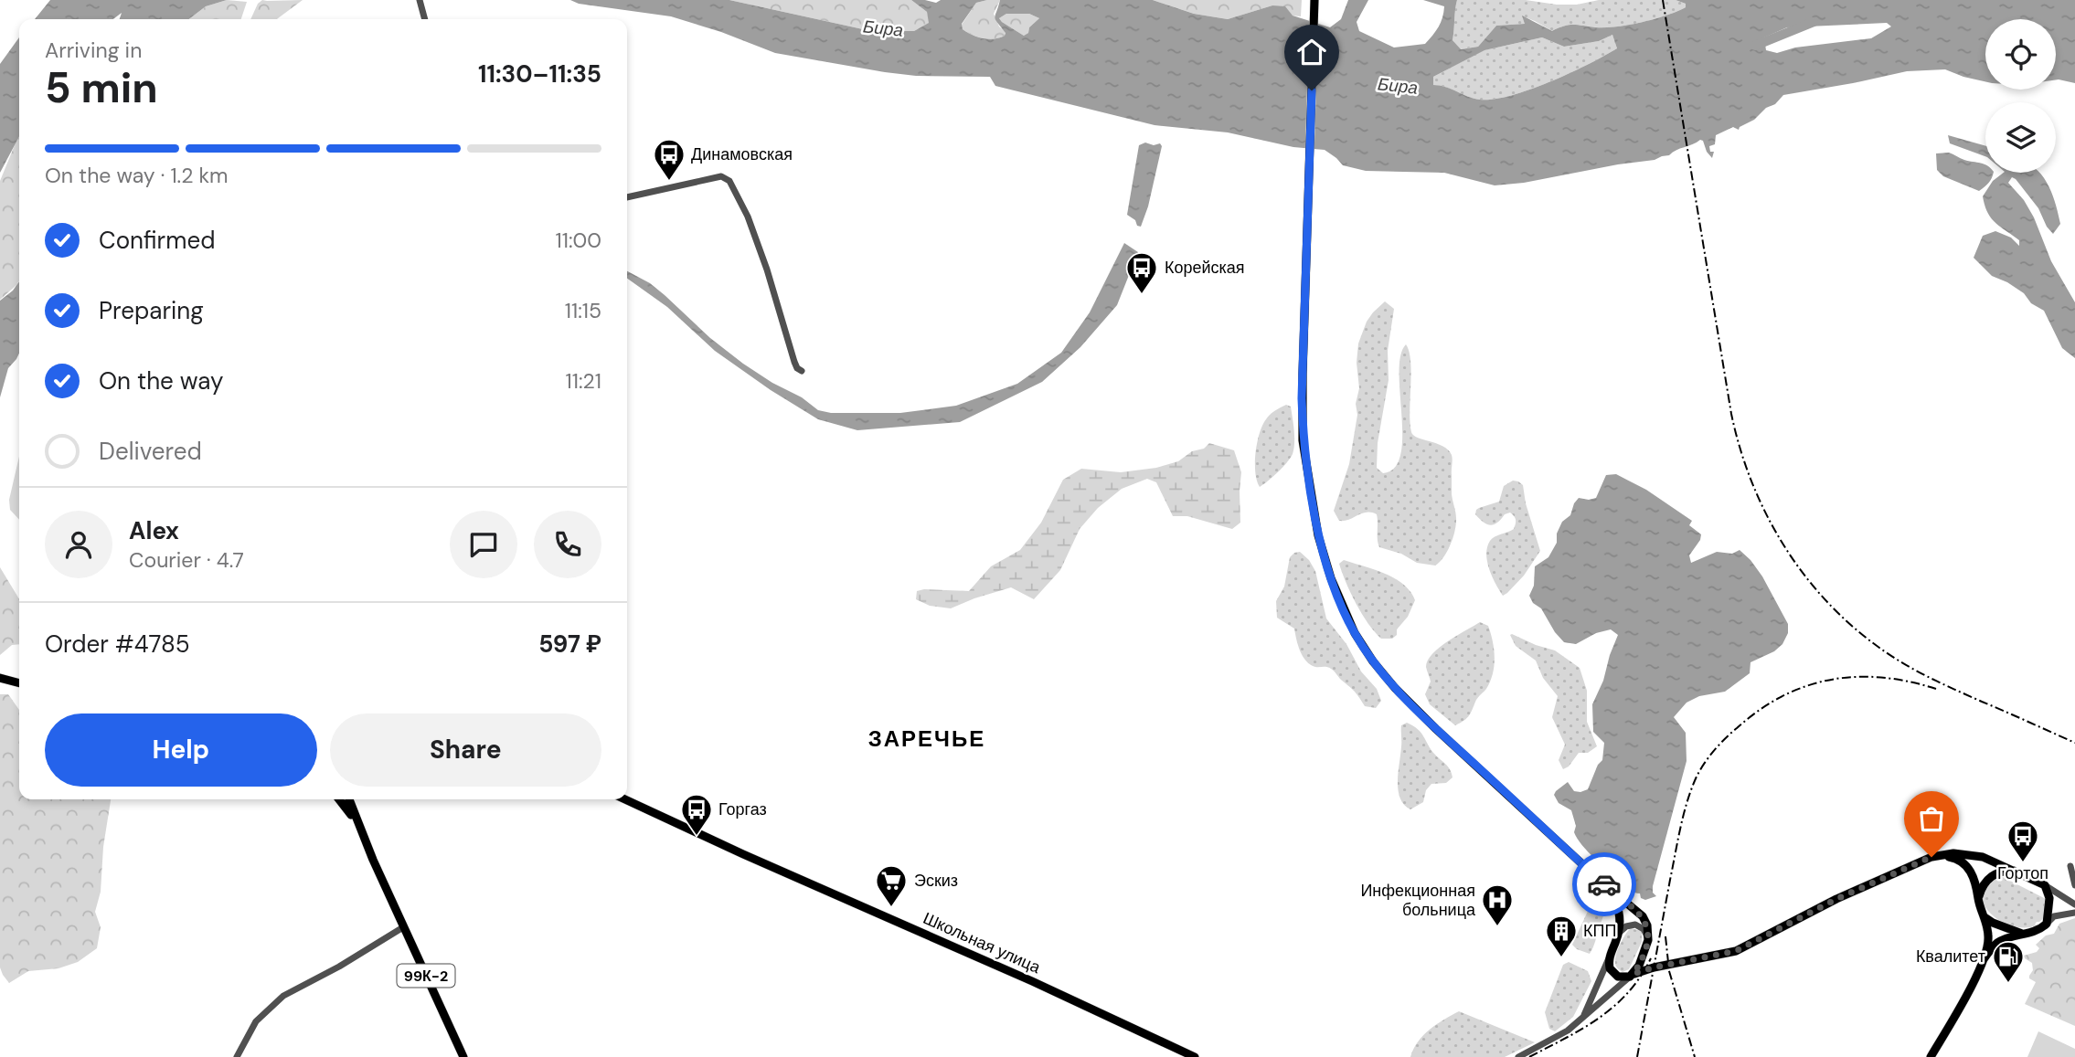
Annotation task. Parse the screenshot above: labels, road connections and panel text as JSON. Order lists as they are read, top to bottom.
{
  "streets": {
    "main road": ["Школьная улица", "99К-2"]
  },
  "districts": ["ЗАРЕЧЬЕ"],
  "water": ["Бира"],
  "places": {
    "bus stop": [
      "Динамовская",
      "Корейская",
      "Горгаз",
      "Гортоп"
    ],
    "supermarket": ["Эскиз"],
    "hospital": ["Инфекционная больница"],
    "building": ["КПП"],
    "fuel station": ["Квалитет"]
  },
  "page": {
    "heading": ["5 min", "Arriving in", "11:30–11:35"],
    "panel": [
      "Alex",
      "Courier · 4.7",
      "Order #4785",
      "597 ₽"
    ],
    "bar": "On the way · 1.2 km",
    "list": [
      ["Confirmed", "11:00"],
      ["Preparing", "11:15"],
      ["On the way", "11:21"],
      "Delivered"
    ],
    "buttons": ["Help", "Share"]
  }
}
